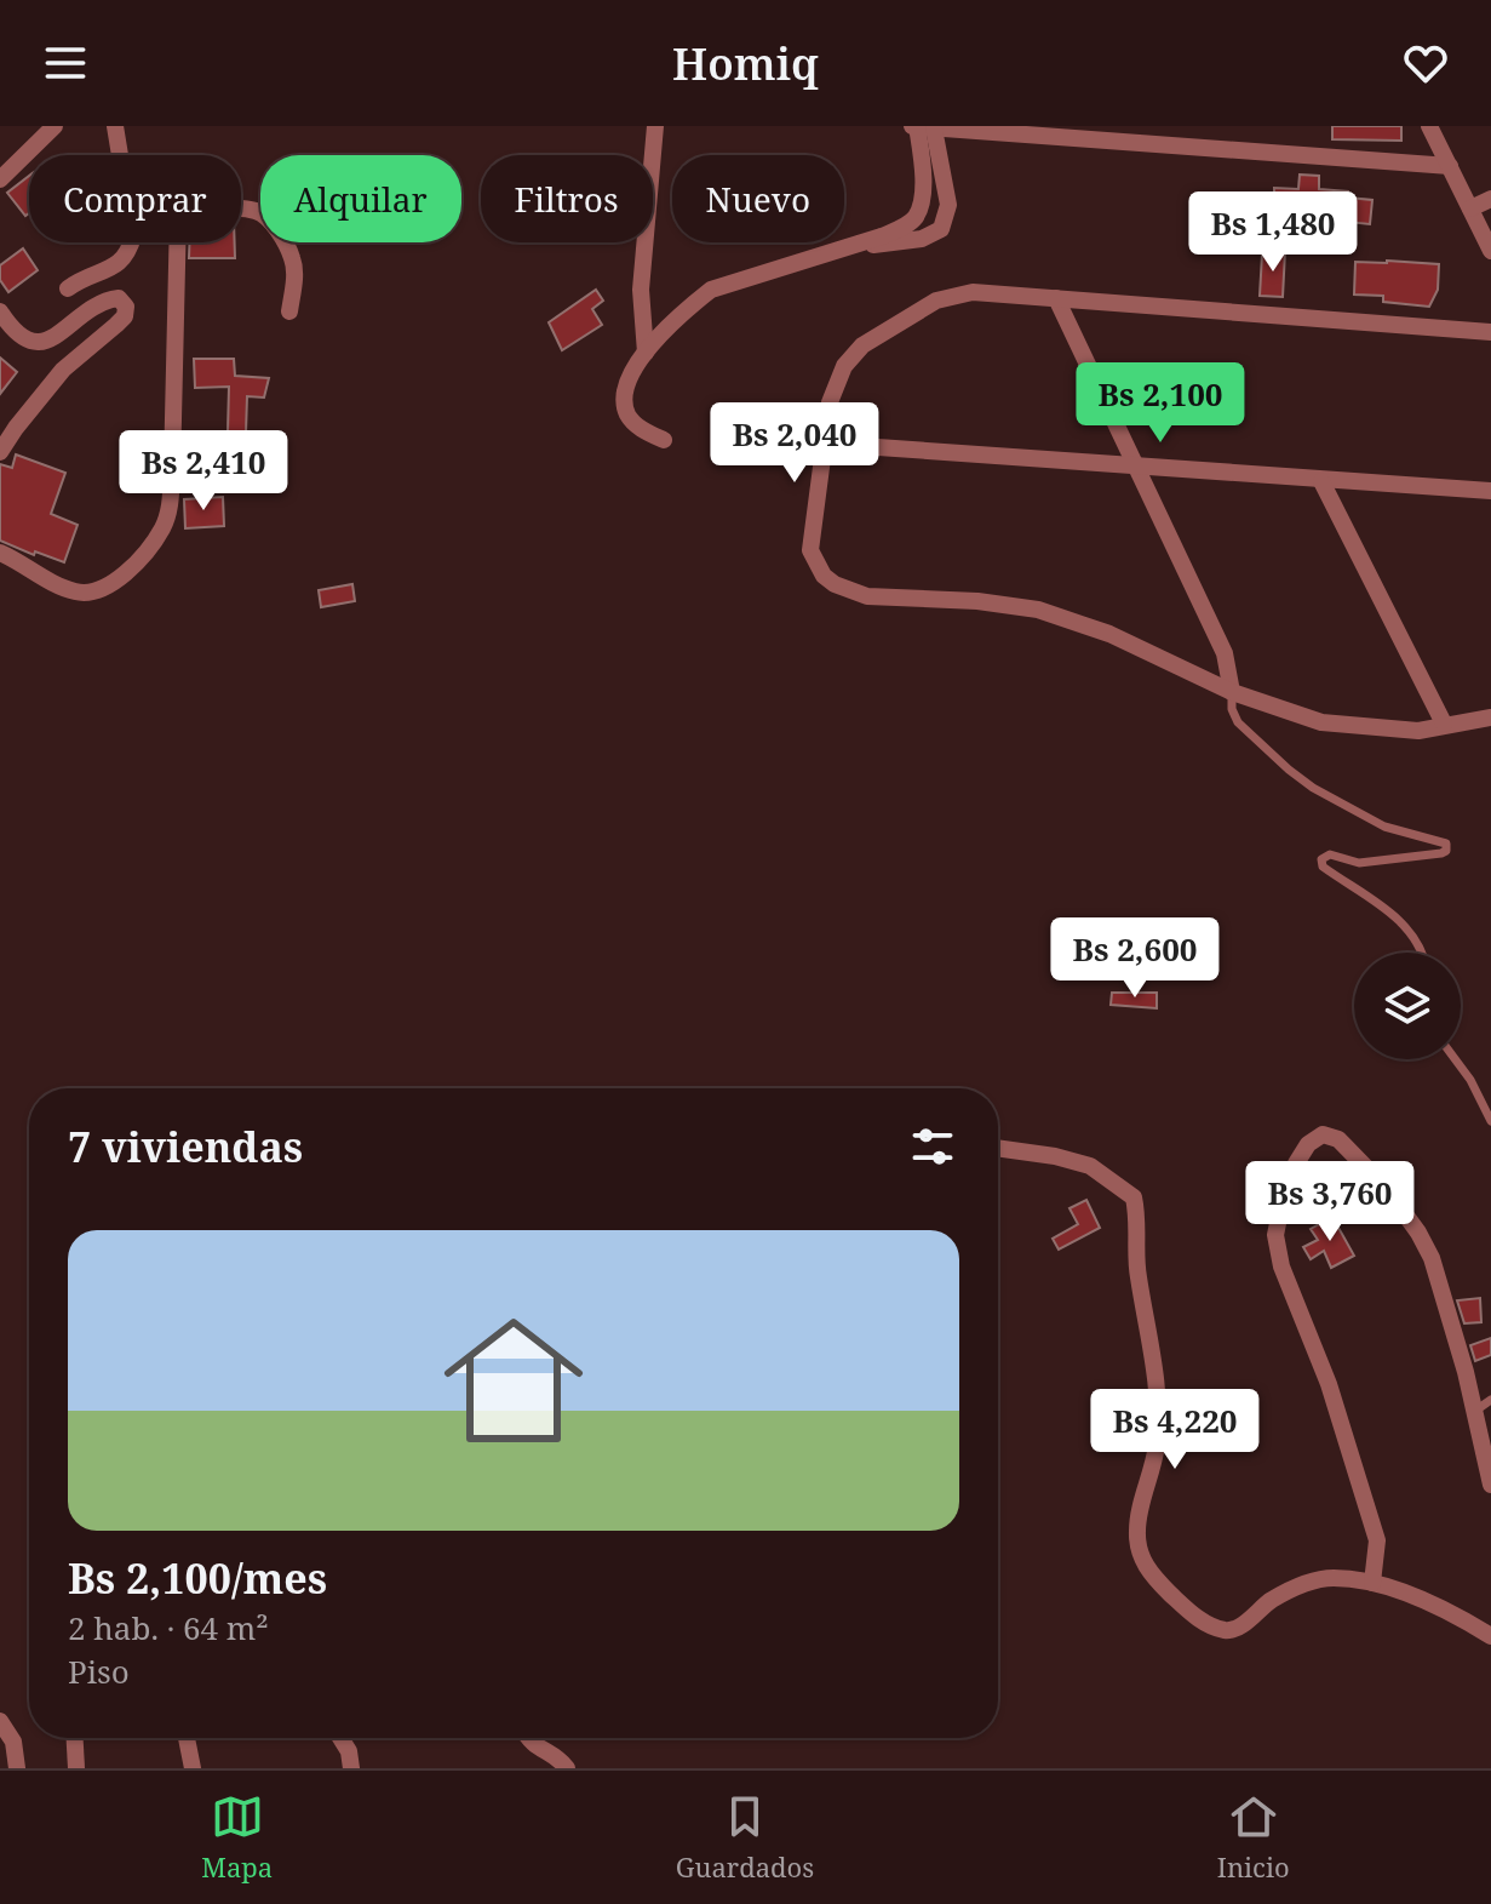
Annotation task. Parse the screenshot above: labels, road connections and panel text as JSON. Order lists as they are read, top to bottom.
{
  "page": {
    "header": "Homiq",
    "chip": [
      "Comprar",
      "Alquilar",
      "Filtros",
      "Nuevo"
    ],
    "price": [
      "Bs 1,480",
      "Bs 2,100",
      "Bs 2,040",
      "Bs 2,410",
      "Bs 2,600",
      "Bs 3,760",
      "Bs 4,220"
    ],
    "heading": "7 viviendas",
    "list": [
      {
        "name": "Bs 2,100/mes",
        "note": "2 hab. · 64 m² · Piso"
      }
    ],
    "tabs": ["Mapa", "Guardados", "Inicio"]
  }
}
